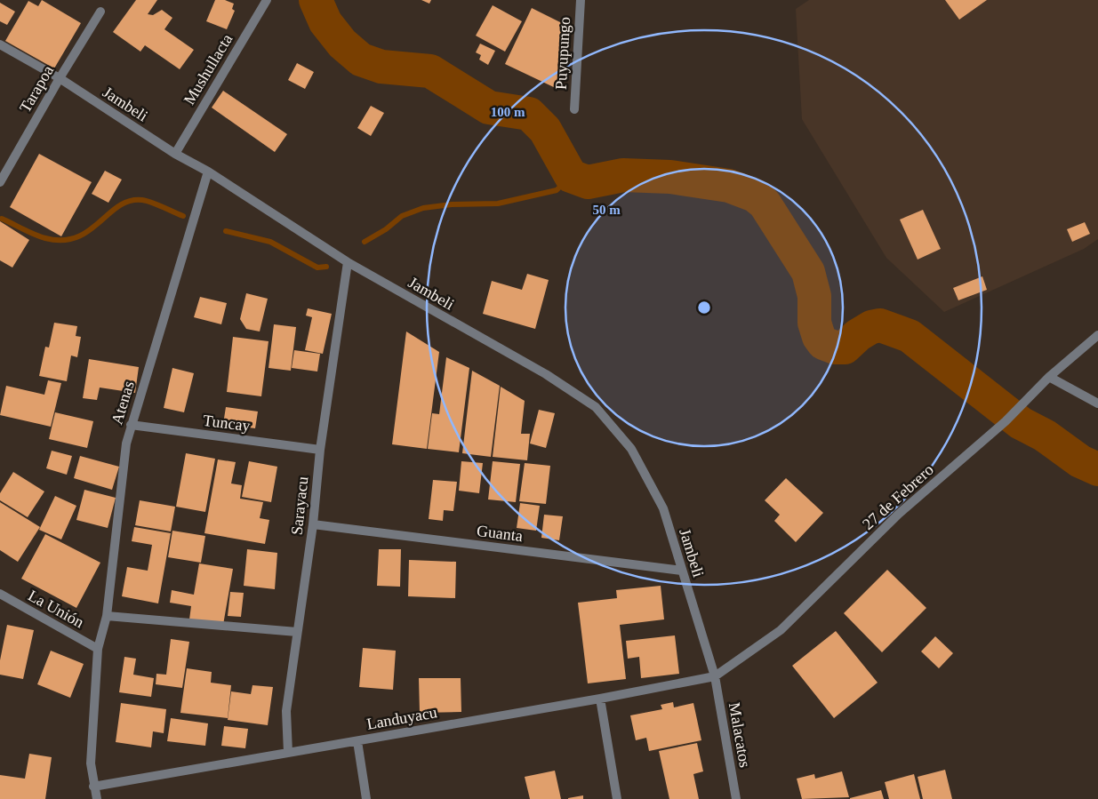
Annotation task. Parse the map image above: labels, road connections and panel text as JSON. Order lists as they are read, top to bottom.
{
  "streets": {
    "street": [
      "Puyupungo",
      "Mushullacta",
      "Tarapoa",
      "Jambeli",
      "Atenas",
      "Tuncay",
      "27 de Febrero",
      "Sarayacu",
      "Guanta",
      "La Unión",
      "Landuyacu",
      "Malacatos"
    ]
  },
  "crossings": [
    ["Mushullacta", "Jambeli"],
    ["Tarapoa", "Jambeli"],
    ["Jambeli", "Atenas"],
    ["Jambeli", "27 de Febrero"],
    ["Jambeli", "Sarayacu"],
    ["Jambeli", "Guanta"],
    ["Jambeli", "Landuyacu"],
    ["Jambeli", "Malacatos"],
    ["Atenas", "Tuncay"],
    ["Atenas", "La Unión"],
    ["Atenas", "Landuyacu"],
    ["Tuncay", "Sarayacu"],
    ["27 de Febrero", "Landuyacu"],
    ["27 de Febrero", "Malacatos"],
    ["Sarayacu", "Guanta"],
    ["Sarayacu", "Landuyacu"],
    ["Landuyacu", "Malacatos"]
  ],
  "rings": ["100 m", "50 m"]
}
